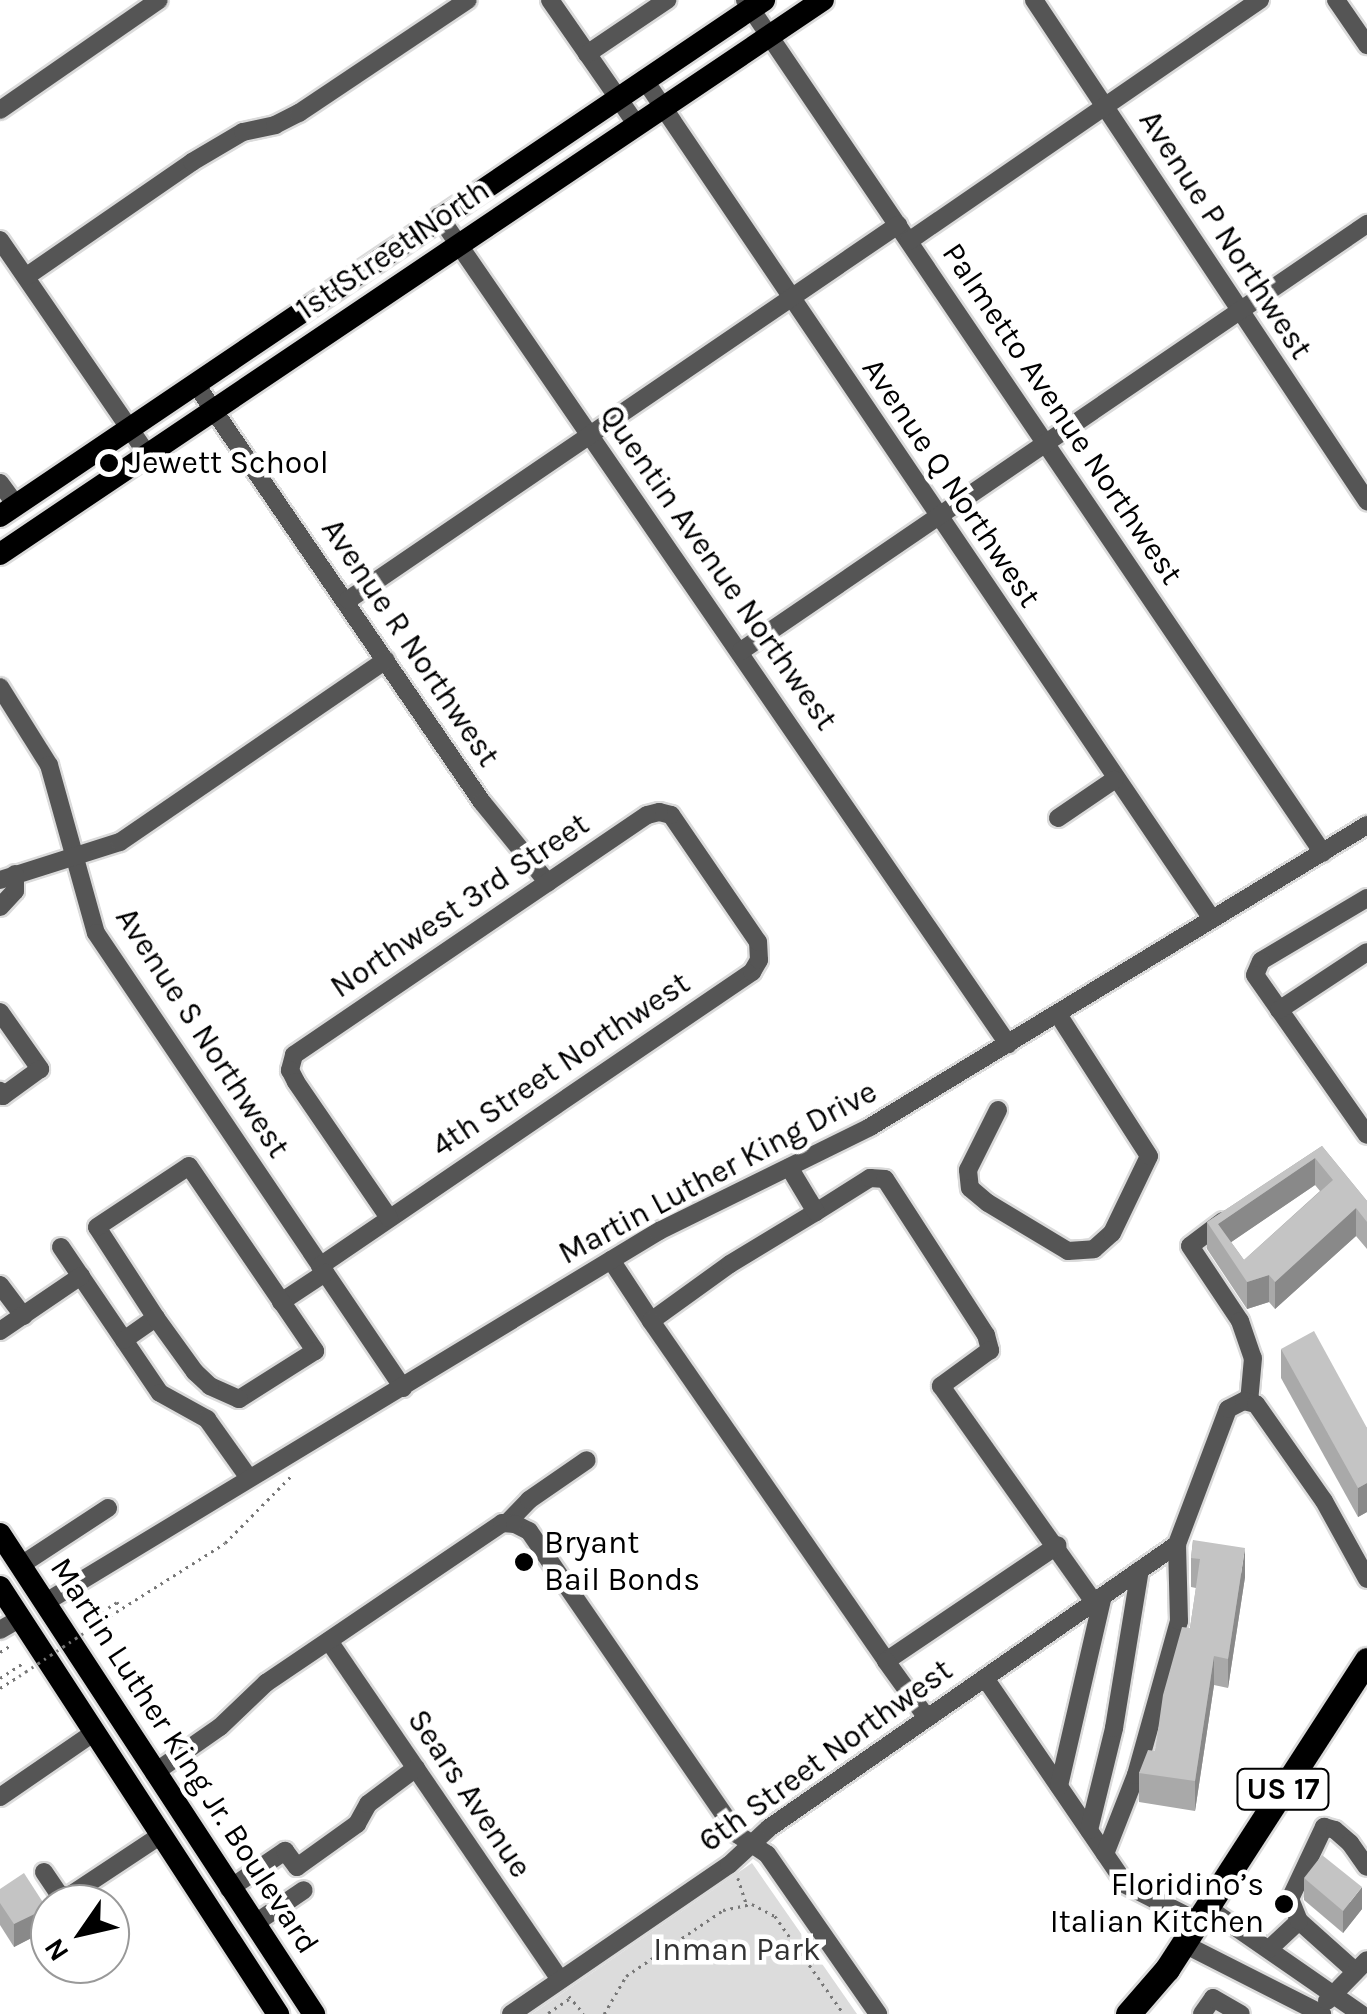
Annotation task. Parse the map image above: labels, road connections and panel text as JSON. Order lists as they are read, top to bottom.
{
  "streets": {
    "highway": ["US 17"],
    "main road": ["1st Street North", "Martin Luther King Jr. Boulevard"],
    "street": [
      "Avenue P Northwest",
      "Palmetto Avenue Northwest",
      "Avenue Q Northwest",
      "Quentin Avenue Northwest",
      "Avenue R Northwest",
      "Northwest 3rd Street",
      "Avenue S Northwest",
      "4th Street Northwest",
      "Martin Luther King Drive",
      "6th Street Northwest",
      "Sears Avenue"
    ]
  },
  "crossings": [
    ["1st Street North", "Palmetto Avenue Northwest"],
    ["1st Street North", "Avenue Q Northwest"],
    ["1st Street North", "Quentin Avenue Northwest"],
    ["1st Street North", "Avenue R Northwest"],
    ["Palmetto Avenue Northwest", "Martin Luther King Drive"],
    ["Avenue Q Northwest", "Martin Luther King Drive"],
    ["Quentin Avenue Northwest", "Martin Luther King Drive"],
    ["Avenue R Northwest", "Northwest 3rd Street"],
    ["Northwest 3rd Street", "Avenue S Northwest"],
    ["Northwest 3rd Street", "4th Street Northwest"],
    ["Avenue S Northwest", "4th Street Northwest"],
    ["Avenue S Northwest", "Martin Luther King Drive"],
    ["Martin Luther King Drive", "Martin Luther King Jr. Boulevard"],
    ["6th Street Northwest", "Sears Avenue"]
  ],
  "parks": ["Inman Park"],
  "places": ["Jewett School", "Bryant Bail Bonds", "Floridino’s Italian Kitchen"],
  "north": "bottom left"
}
